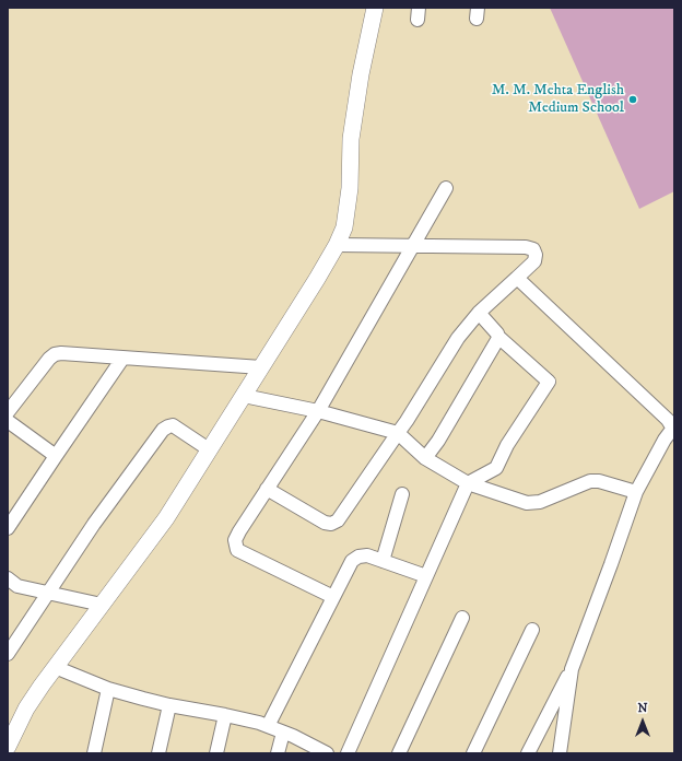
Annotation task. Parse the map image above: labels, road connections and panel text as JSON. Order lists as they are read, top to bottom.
{
  "places": ["M. M. Mehta English Medium School"],
  "north": "top"
}
